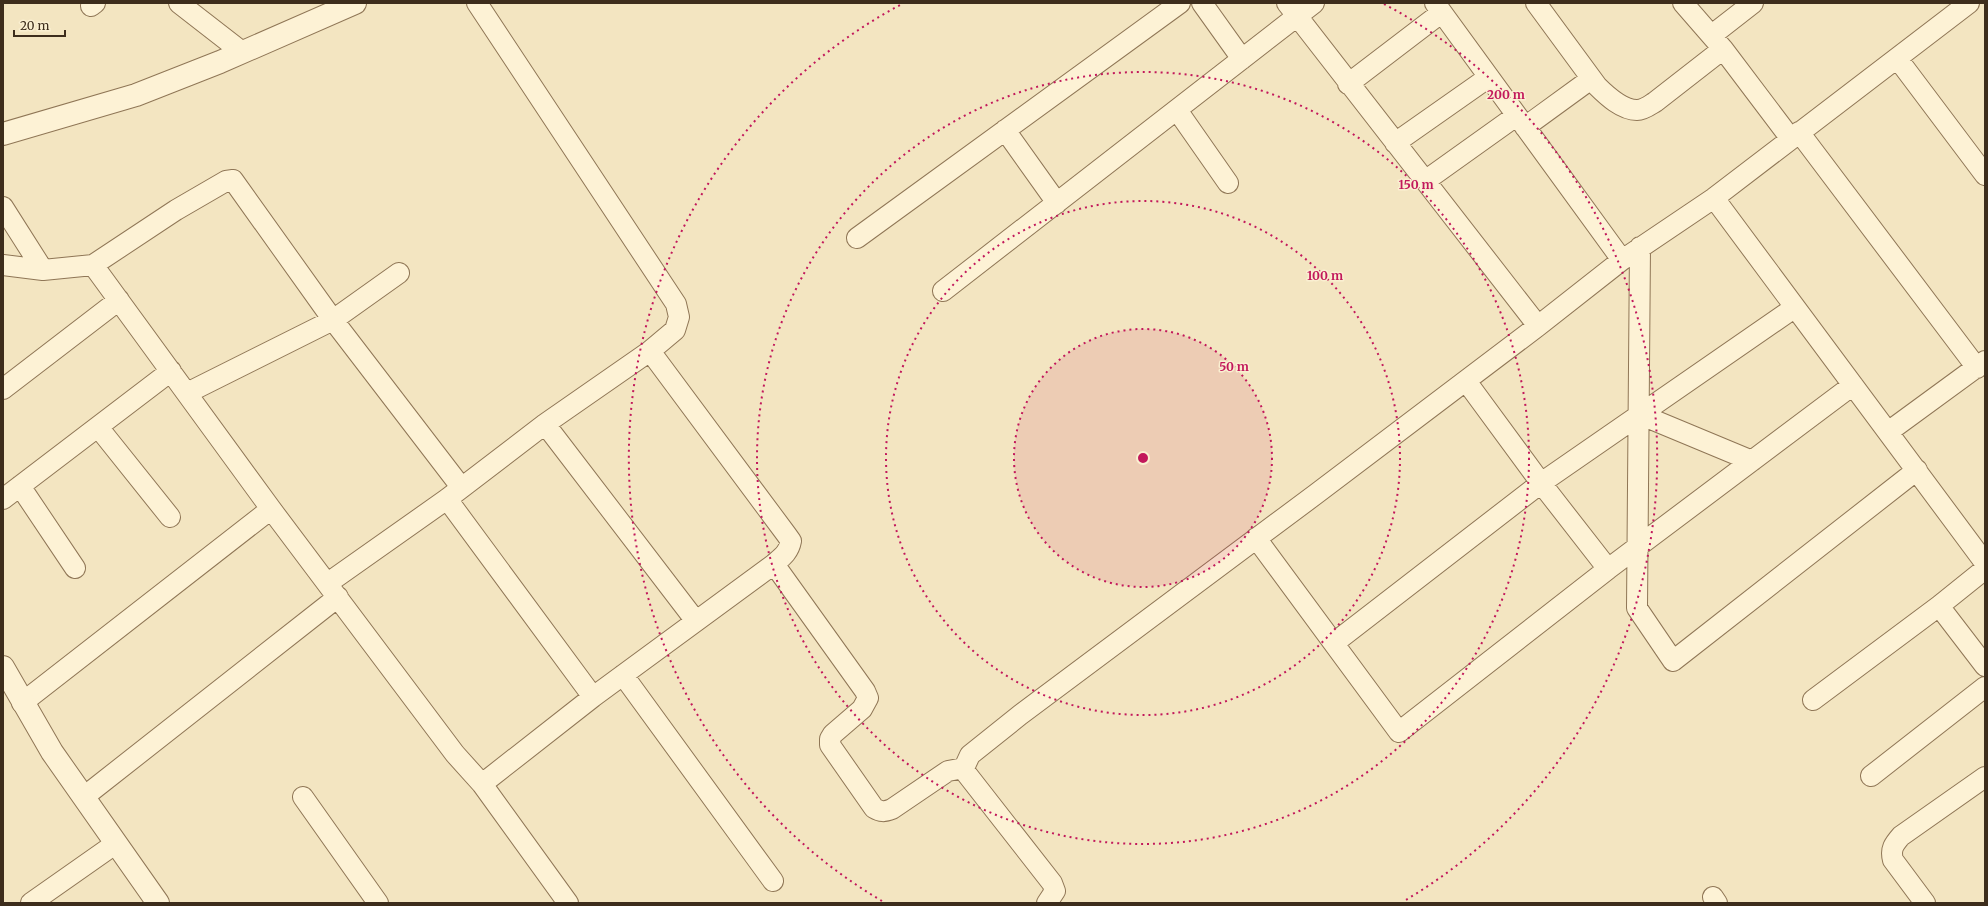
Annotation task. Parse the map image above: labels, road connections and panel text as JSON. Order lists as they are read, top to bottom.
{
  "scale_bar": "20 m",
  "rings": [
    "200 m",
    "150 m",
    "100 m",
    "50 m"
  ]
}
